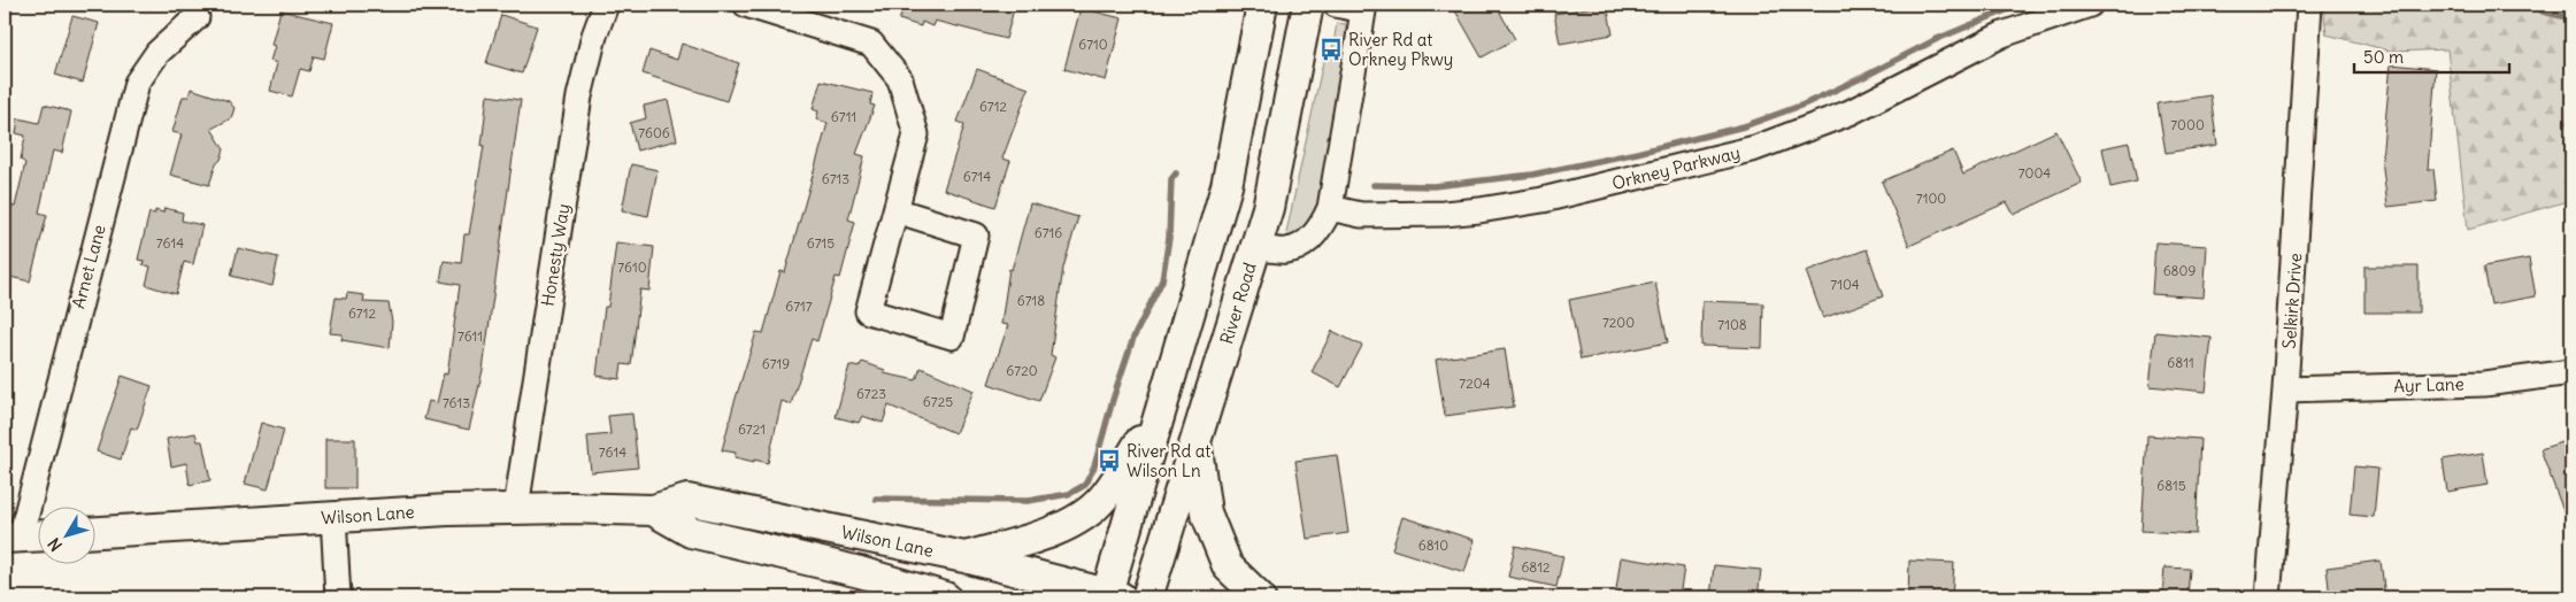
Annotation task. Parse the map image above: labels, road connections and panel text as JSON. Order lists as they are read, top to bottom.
{
  "streets": {
    "main road": ["River Road", "Wilson Lane"],
    "street": [
      "Orkney Parkway",
      "Honesty Way",
      "Arnet Lane",
      "Selkirk Drive",
      "Ayr Lane"
    ]
  },
  "crossings": [
    ["Honesty Way", "Wilson Lane"],
    ["Selkirk Drive", "Ayr Lane"]
  ],
  "places": {
    "bus stop": ["River Rd at Orkney Pkwy", "River Rd at Wilson Ln"]
  },
  "house_numbers": [
    "6710",
    "6712",
    "6711",
    "7000",
    "7606",
    "7004",
    "6714",
    "6713",
    "7100",
    "6716",
    "7614",
    "6715",
    "7610",
    "6809",
    "7104",
    "6718",
    "6717",
    "6712",
    "7200",
    "7108",
    "7611",
    "6811",
    "6719",
    "6720",
    "7204",
    "6723",
    "6725",
    "7613",
    "6721",
    "7614",
    "6815",
    "6810",
    "6812"
  ],
  "scale_bar": "50 m",
  "north": "bottom left"
}
